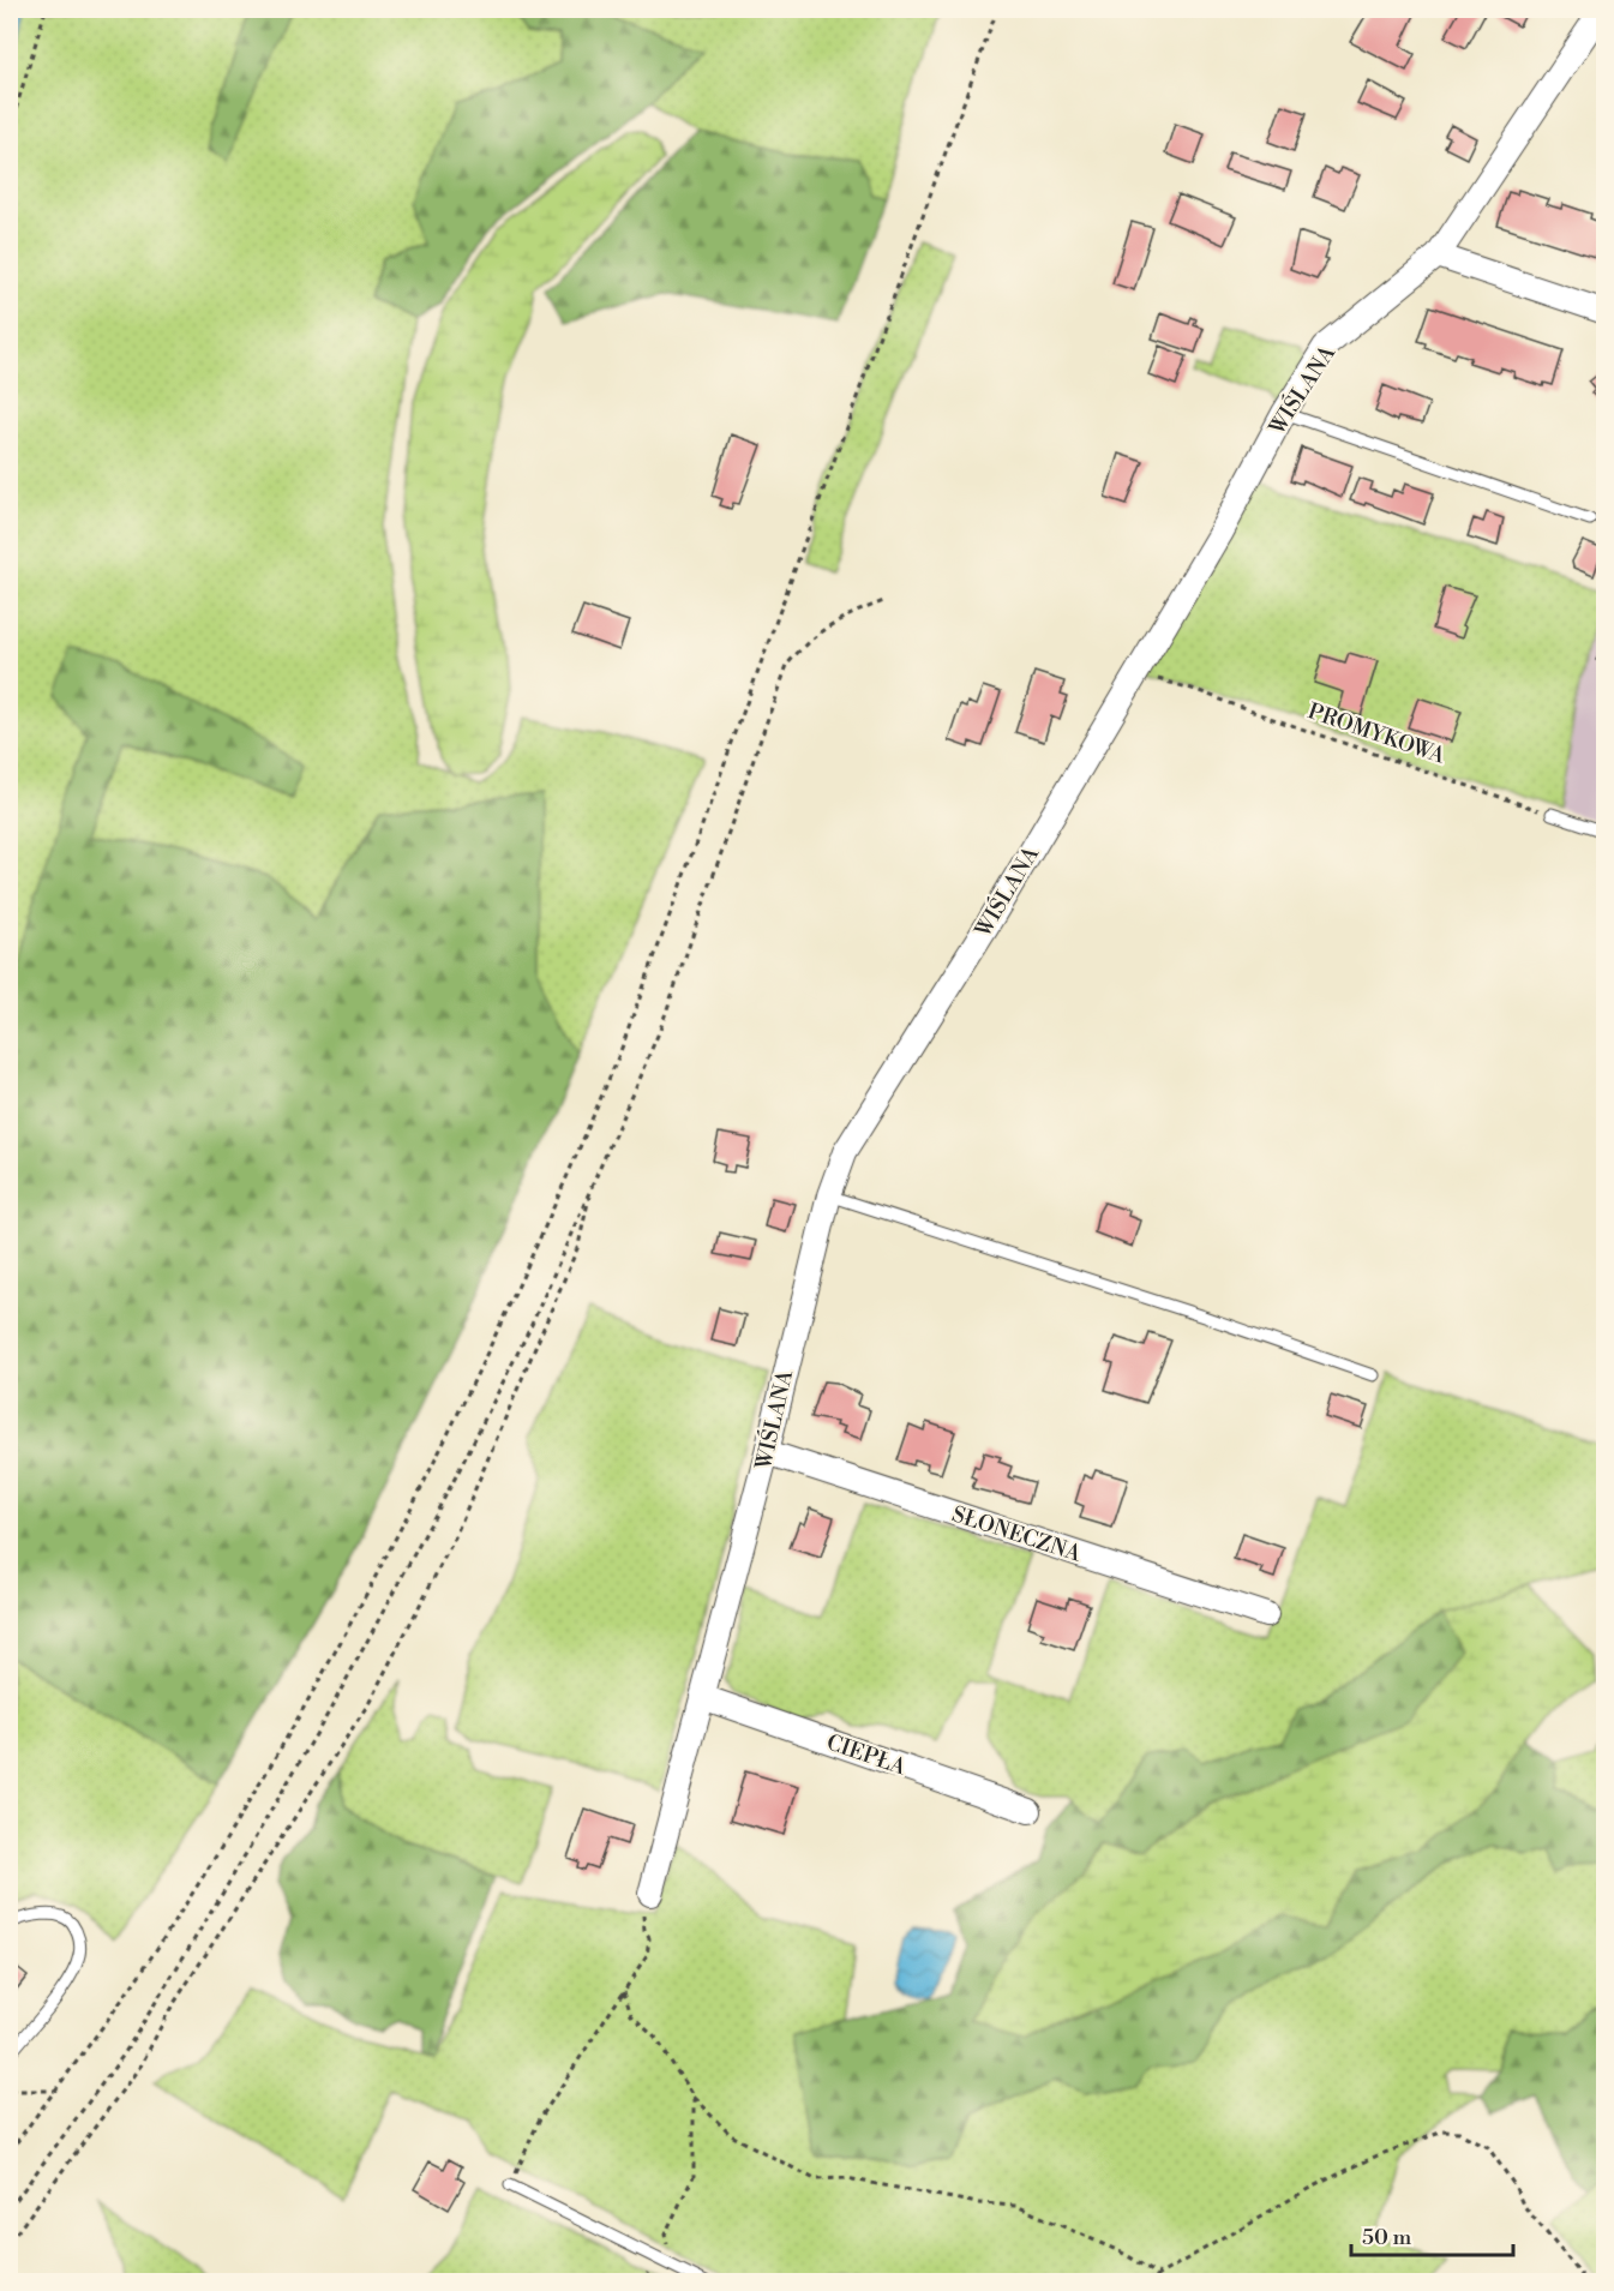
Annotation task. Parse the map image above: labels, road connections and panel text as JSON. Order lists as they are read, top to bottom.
{
  "streets": {
    "street": ["WIŚLANA", "SŁONECZNA", "CIEPŁA"],
    "path": ["PROMYKOWA"]
  },
  "crossings": [
    ["WIŚLANA", "PROMYKOWA"],
    ["WIŚLANA", "SŁONECZNA"],
    ["WIŚLANA", "CIEPŁA"]
  ],
  "scale_bar": "50 m"
}
